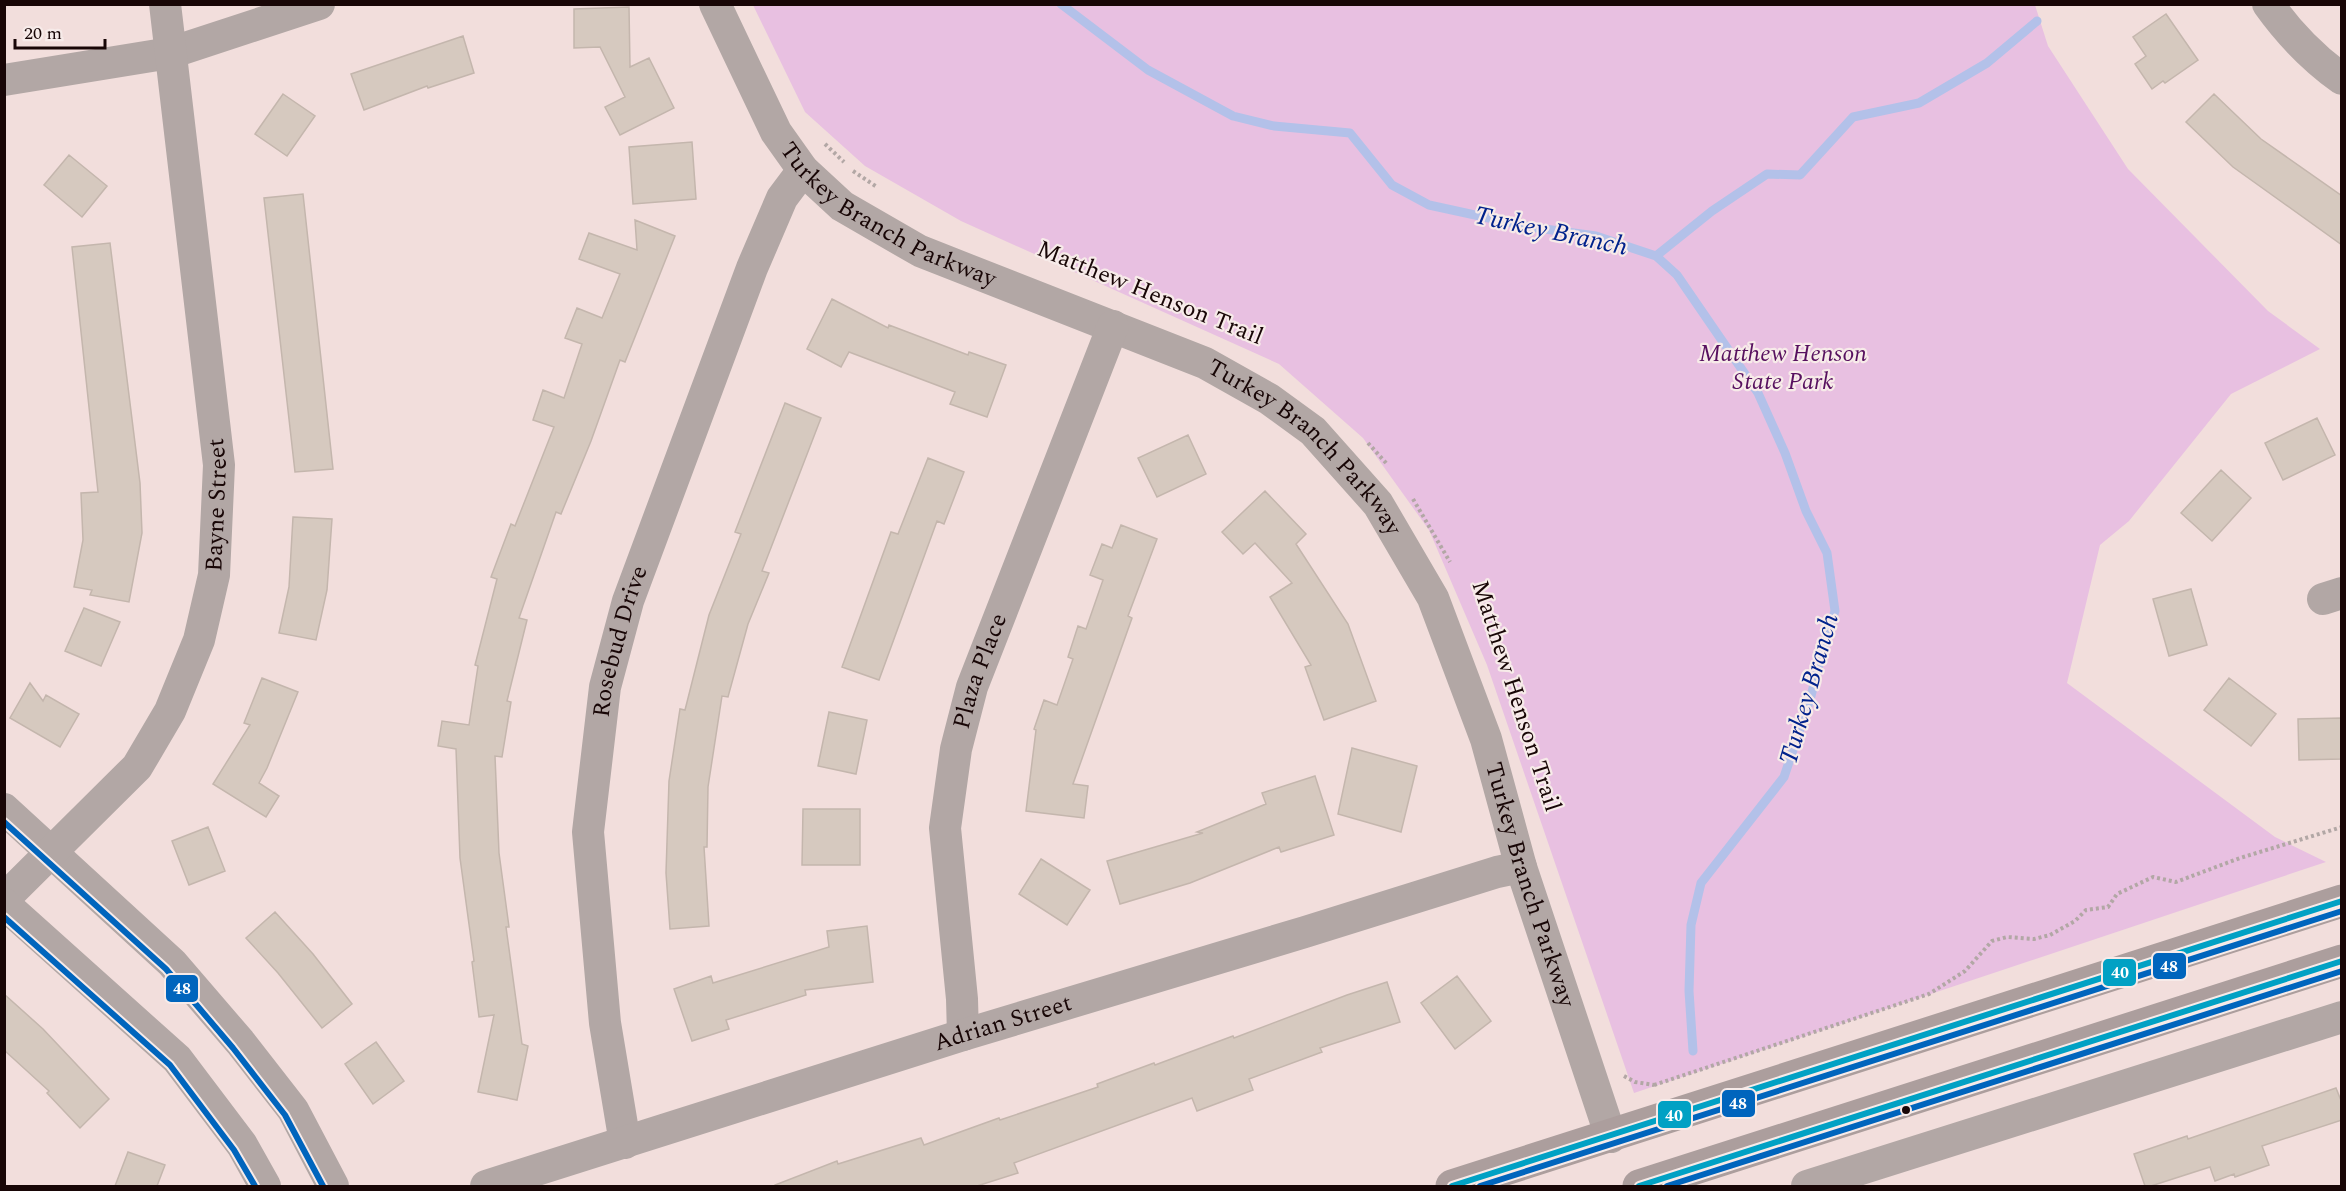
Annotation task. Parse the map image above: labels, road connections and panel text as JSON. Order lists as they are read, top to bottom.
{
  "streets": {
    "street": [
      "Turkey Branch Parkway",
      "Bayne Street",
      "Rosebud Drive",
      "Plaza Place",
      "Adrian Street"
    ],
    "path": ["Matthew Henson Trail"]
  },
  "crossings": [
    ["Turkey Branch Parkway", "Rosebud Drive"],
    ["Turkey Branch Parkway", "Plaza Place"],
    ["Turkey Branch Parkway", "Adrian Street"],
    ["Rosebud Drive", "Adrian Street"],
    ["Plaza Place", "Adrian Street"]
  ],
  "water": ["Turkey Branch"],
  "parks": ["Matthew Henson State Park"],
  "lines": ["transit line 48", "transit line 40"],
  "scale_bar": "20 m"
}
